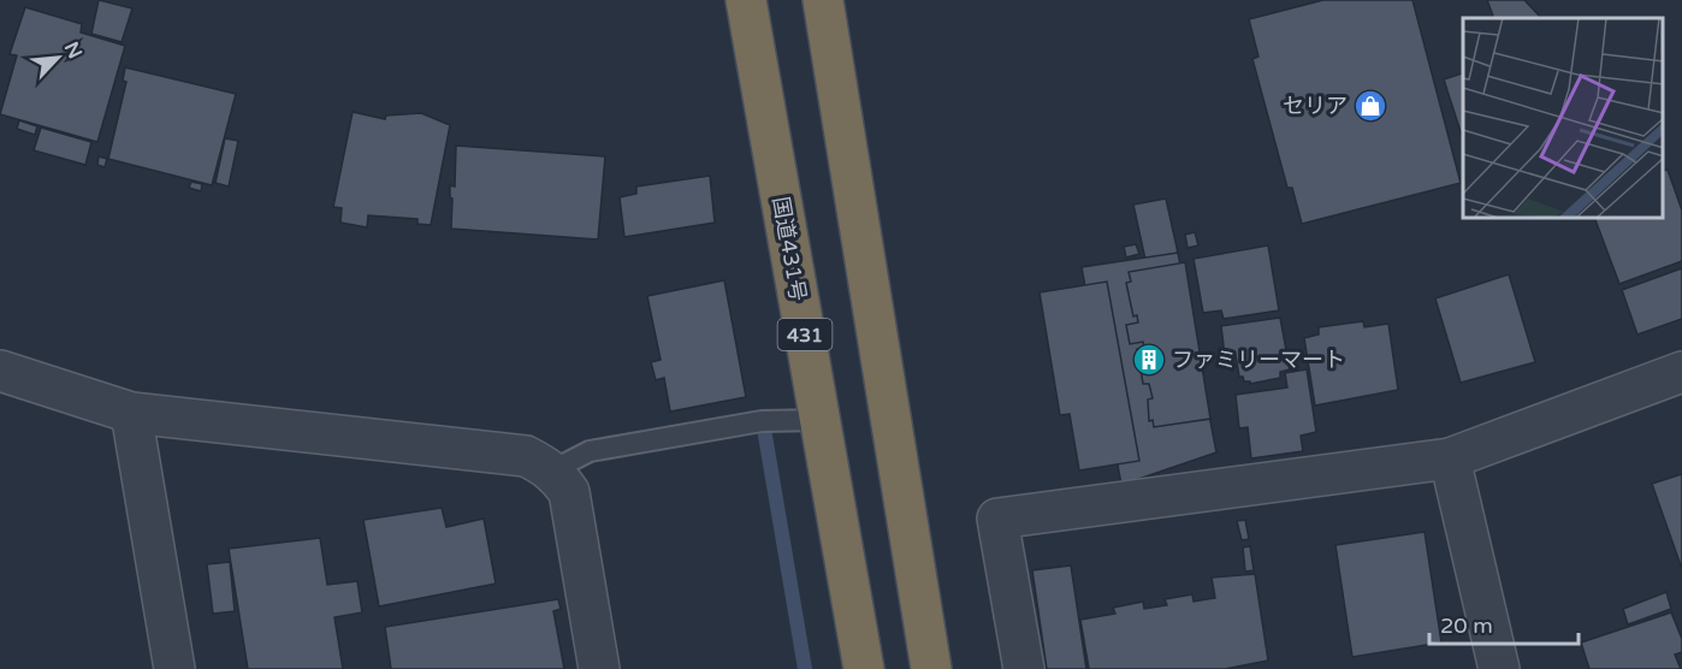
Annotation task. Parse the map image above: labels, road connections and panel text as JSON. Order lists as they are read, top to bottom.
{
  "streets": {
    "highway": ["国道431号", "431"]
  },
  "places": {
    "shop": ["セリア"],
    "building": ["ファミリーマート"]
  },
  "scale_bar": "20 m",
  "north": "top right"
}
